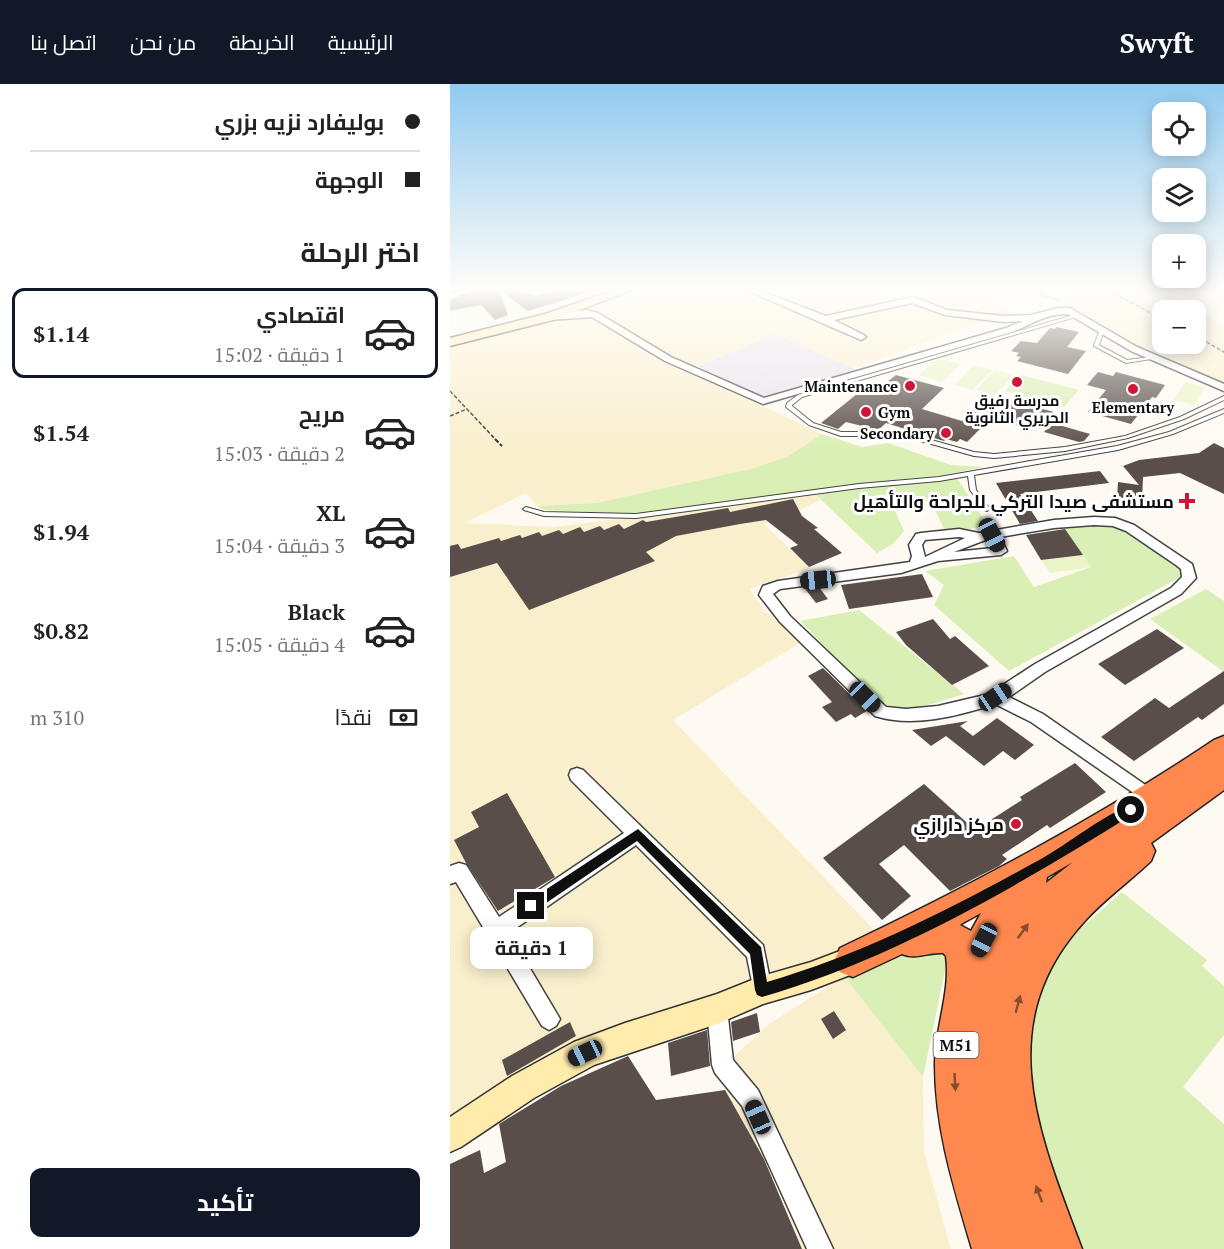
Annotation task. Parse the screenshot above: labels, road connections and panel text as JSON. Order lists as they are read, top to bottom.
{
  "streets": {
    "highway": ["M51"]
  },
  "places": {
    "other": [
      "مدرسة رفيق الحريري الثانوية",
      "Maintenance",
      "Elementary",
      "Gym",
      "Secondary",
      "مركز دارازي"
    ],
    "health": ["مستشفى صيدا التركي للجراحة والتأهيل"]
  },
  "page": {
    "header": "Swyft",
    "nav": [
      "الرئيسية",
      "الخريطة",
      "من نحن",
      "اتصل بنا"
    ],
    "banner": ["بوليفارد نزيه بزري", "الوجهة"],
    "map_buttons": ["+", "−"],
    "heading": "اختر الرحلة",
    "list": [
      {
        "name": "اقتصادي",
        "note": "1 دقيقة · 15:02",
        "value": "$1.14"
      },
      {
        "name": "مريح",
        "note": "2 دقيقة · 15:03",
        "value": "$1.54"
      },
      {
        "name": "XL",
        "note": "3 دقيقة · 15:04",
        "value": "$1.94"
      },
      {
        "name": "Black",
        "note": "4 دقيقة · 15:05",
        "value": "$0.82"
      }
    ],
    "pay": ["نقدًا", "310 m"],
    "bubble": "1 دقيقة",
    "buttons": "تأكيد"
  }
}
